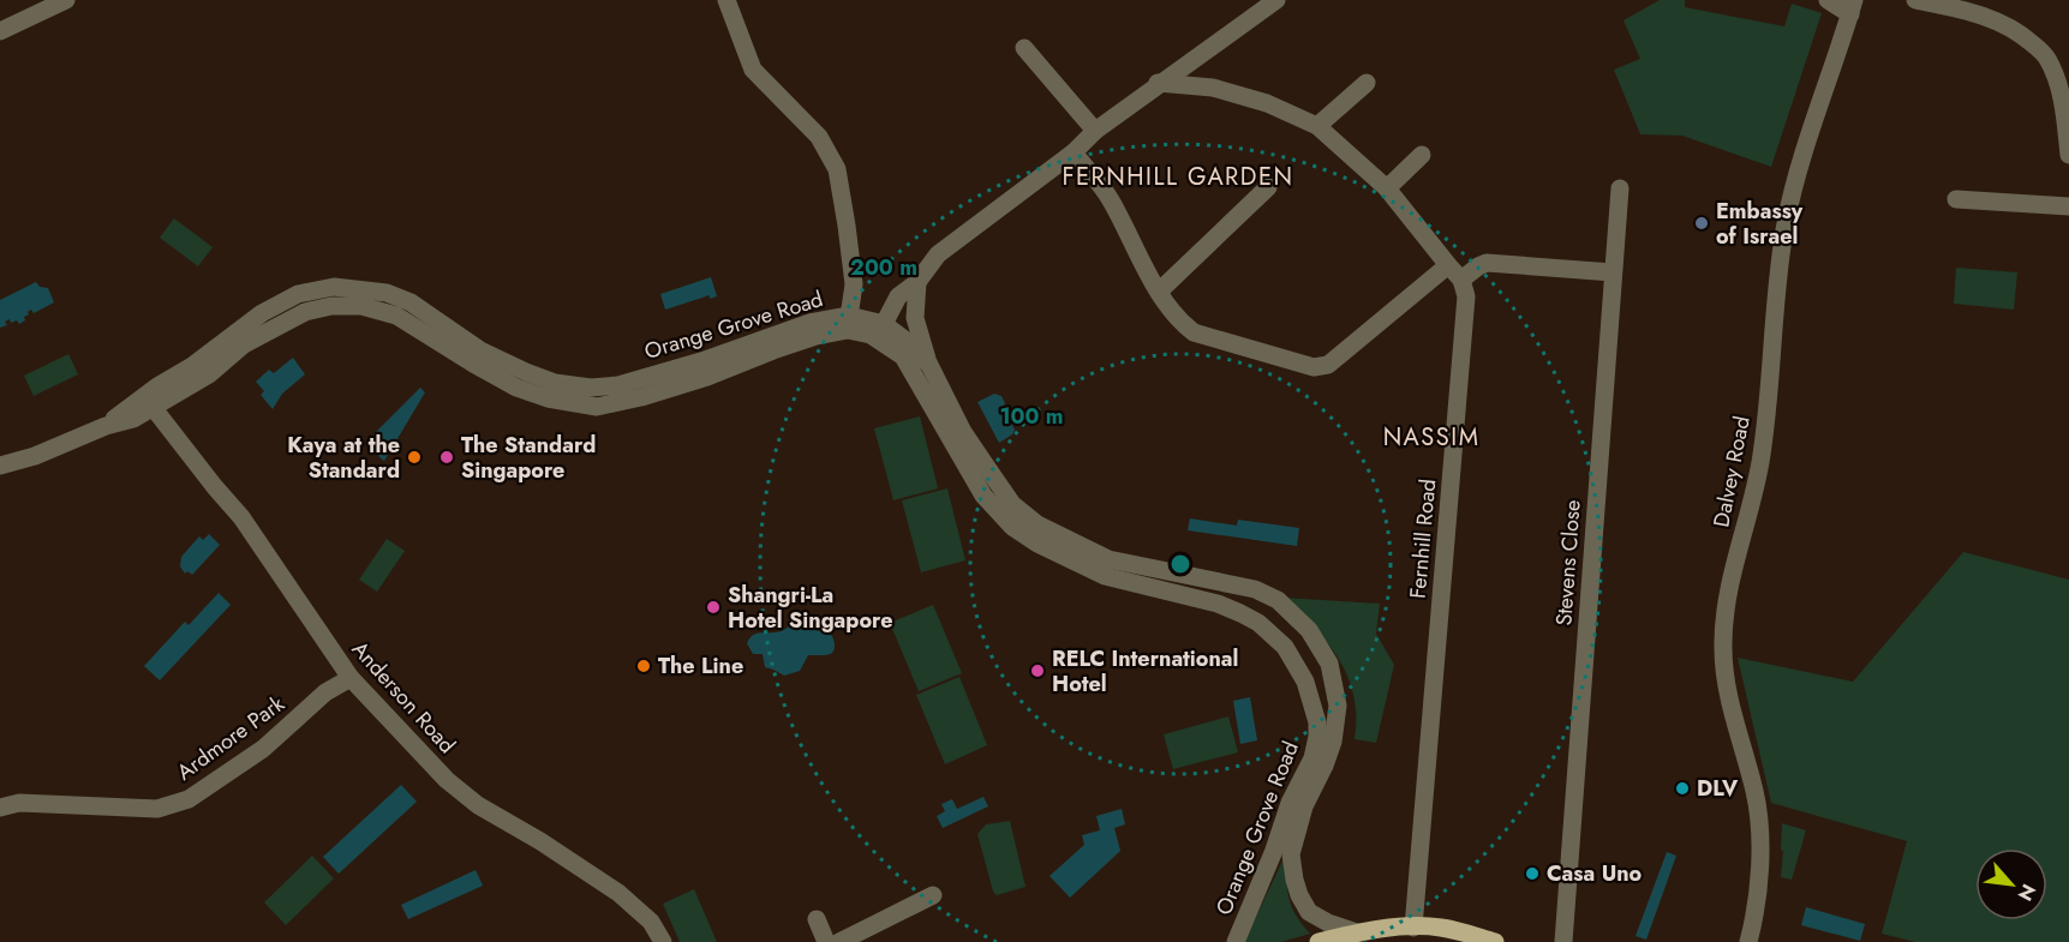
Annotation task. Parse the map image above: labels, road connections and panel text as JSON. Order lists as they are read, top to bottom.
{
  "streets": {
    "street": [
      "Orange Grove Road",
      "Dalvey Road",
      "Fernhill Road",
      "Stevens Close",
      "Anderson Road",
      "Ardmore Park"
    ]
  },
  "crossings": [
    ["Orange Grove Road", "Anderson Road"],
    ["Anderson Road", "Ardmore Park"]
  ],
  "districts": ["FERNHILL GARDEN", "NASSIM"],
  "places": [
    "Embassy of Israel",
    "Kaya at the Standard",
    "The Standard Singapore",
    "Shangri-La Hotel Singapore",
    "The Line",
    "RELC International Hotel",
    "DLV",
    "Casa Uno"
  ],
  "north": "bottom right",
  "rings": ["200 m", "100 m"]
}
